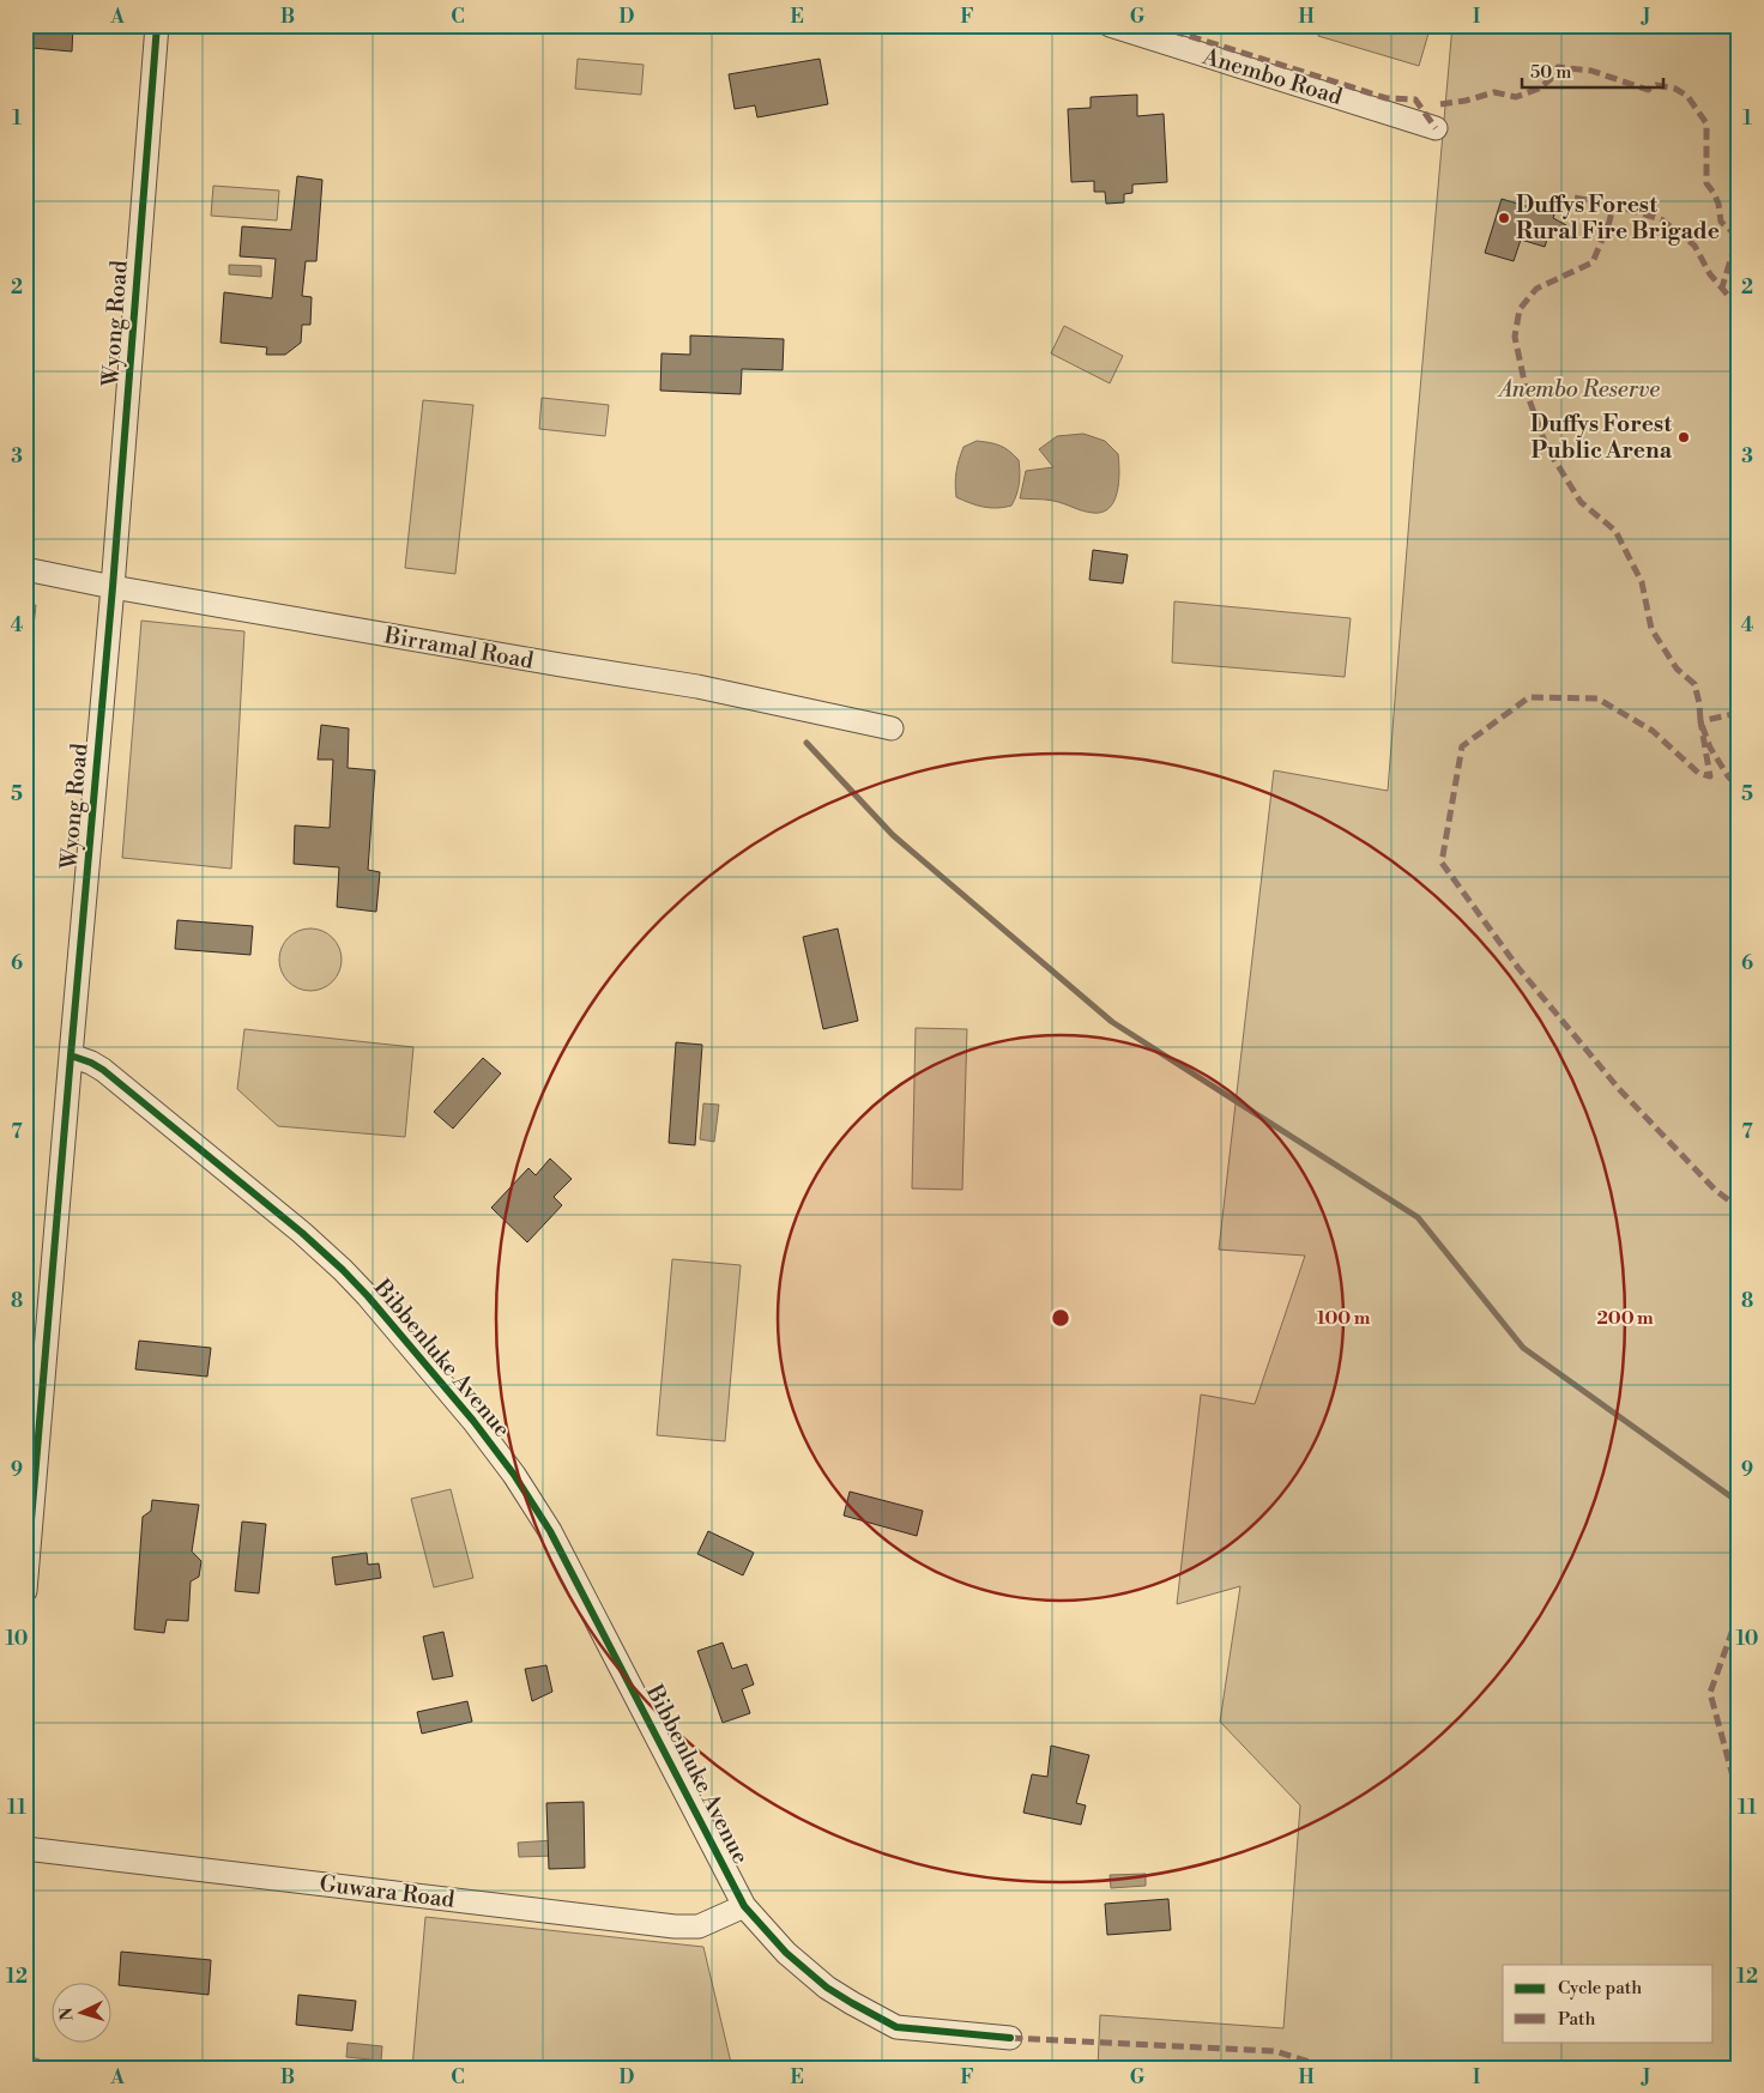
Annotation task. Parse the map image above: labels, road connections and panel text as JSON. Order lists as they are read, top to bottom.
{
  "streets": {
    "street": [
      "Anembo Road",
      "Wyong Road",
      "Birramal Road",
      "Bibbenluke Avenue",
      "Guwara Road"
    ]
  },
  "crossings": [
    ["Wyong Road", "Birramal Road"],
    ["Wyong Road", "Bibbenluke Avenue"],
    ["Bibbenluke Avenue", "Guwara Road"]
  ],
  "parks": ["Anembo Reserve"],
  "places": ["Duffys Forest Rural Fire Brigade", "Duffys Forest Public Arena"],
  "legend": ["Cycle path", "Path"],
  "scale_bar": "50 m",
  "north": "left",
  "grid": {
    "columns": [
      "A",
      "B",
      "C",
      "D",
      "E",
      "F",
      "G",
      "H",
      "I",
      "J"
    ],
    "rows": [
      "1",
      "2",
      "3",
      "4",
      "5",
      "6",
      "7",
      "8",
      "9",
      "10",
      "11",
      "12"
    ]
  },
  "rings": ["100 m", "200 m"]
}
